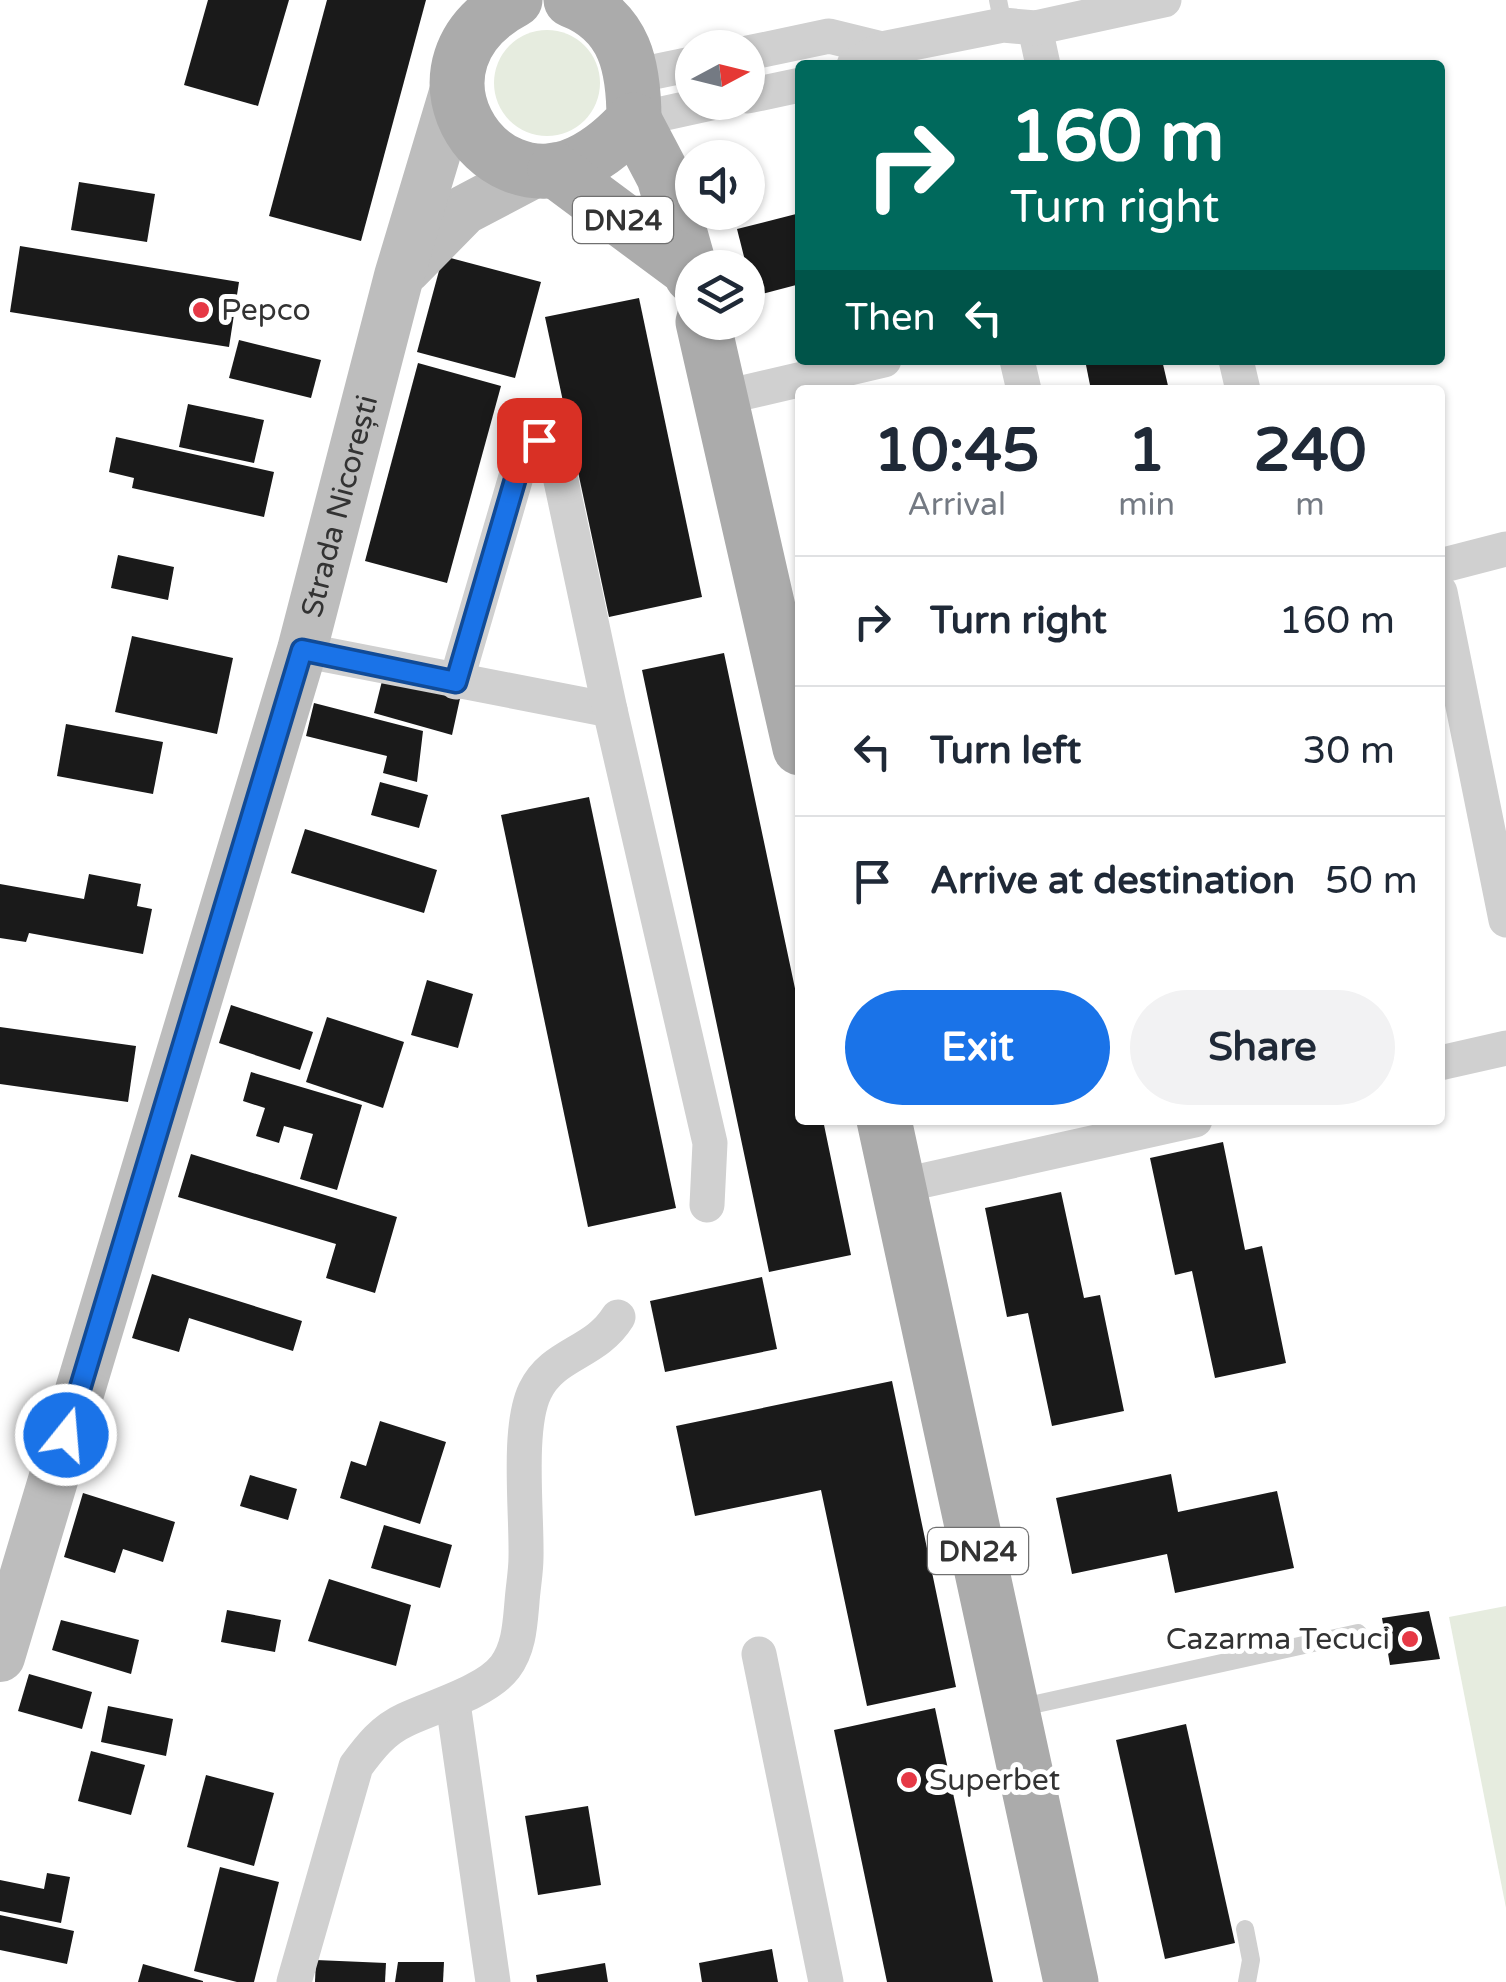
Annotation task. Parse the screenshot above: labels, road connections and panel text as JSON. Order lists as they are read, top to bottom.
{
  "streets": {
    "main road": ["DN24", "Strada Nicorești"]
  },
  "places": ["Pepco", "Cazarma Tecuci", "Superbet"],
  "north": "right",
  "page": {
    "turn": ["160 m", "Turn right"],
    "then": "Then",
    "eta": [
      "10:45",
      "Arrival",
      "1",
      "min",
      "240",
      "m"
    ],
    "list": [
      {
        "name": "Turn right",
        "value": "160 m"
      },
      {
        "name": "Turn left",
        "value": "30 m"
      },
      {
        "name": "Arrive at destination",
        "value": "50 m"
      }
    ],
    "buttons": ["Exit", "Share"]
  }
}
